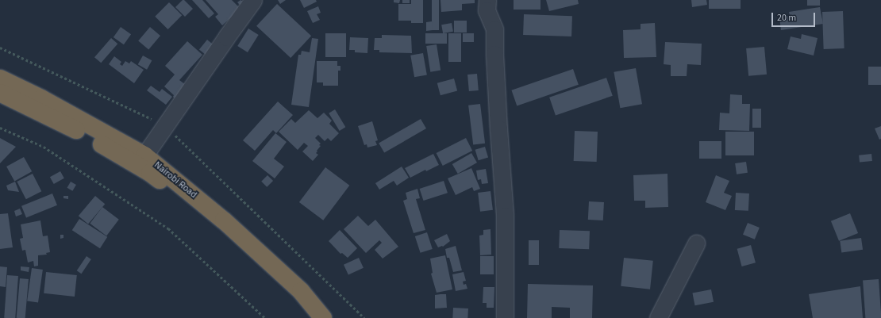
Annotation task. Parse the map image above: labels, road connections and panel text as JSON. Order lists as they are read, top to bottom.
{
  "streets": {
    "highway": ["Nairobi Road"]
  },
  "scale_bar": "20 m"
}
